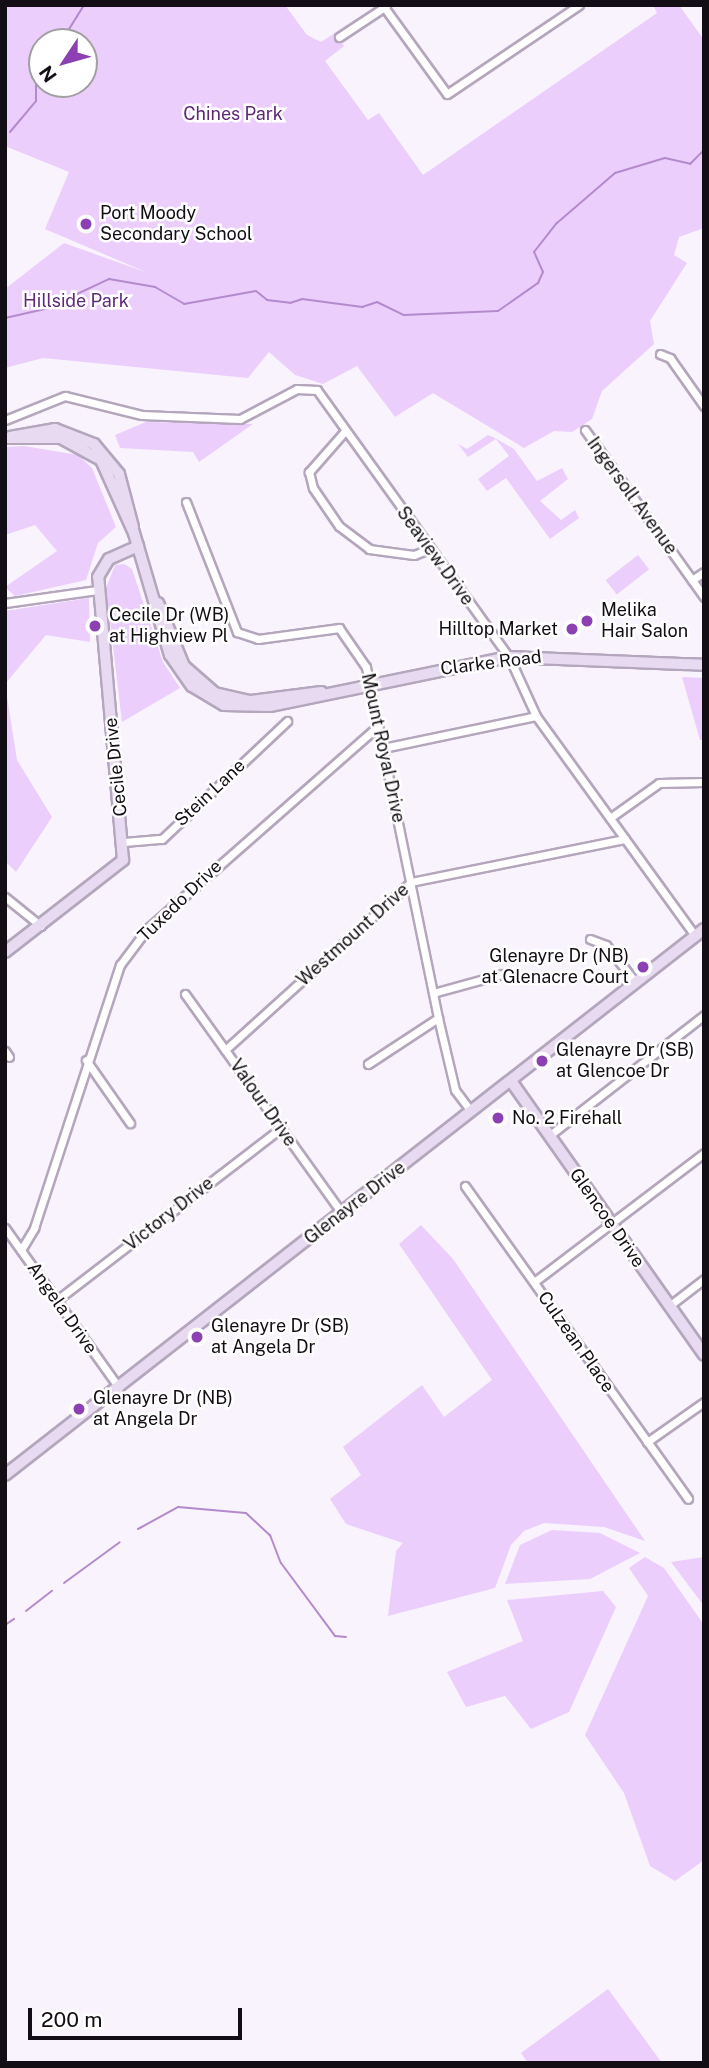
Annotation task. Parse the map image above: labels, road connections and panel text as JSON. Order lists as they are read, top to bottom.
{
  "streets": {
    "street": [
      "Ingersoll Avenue",
      "Seaview Drive",
      "Clarke Road",
      "Mount Royal Drive",
      "Cecile Drive",
      "Stein Lane",
      "Tuxedo Drive",
      "Westmount Drive",
      "Valour Drive",
      "Glenayre Drive",
      "Victory Drive",
      "Glencoe Drive",
      "Angela Drive",
      "Culzean Place"
    ]
  },
  "crossings": [
    ["Seaview Drive", "Clarke Road"],
    ["Seaview Drive", "Westmount Drive"],
    ["Seaview Drive", "Glenayre Drive"],
    ["Clarke Road", "Mount Royal Drive"],
    ["Mount Royal Drive", "Tuxedo Drive"],
    ["Mount Royal Drive", "Westmount Drive"],
    ["Mount Royal Drive", "Glenayre Drive"],
    ["Cecile Drive", "Stein Lane"],
    ["Tuxedo Drive", "Angela Drive"],
    ["Westmount Drive", "Valour Drive"],
    ["Valour Drive", "Glenayre Drive"],
    ["Valour Drive", "Victory Drive"],
    ["Glenayre Drive", "Glencoe Drive"],
    ["Glenayre Drive", "Angela Drive"],
    ["Victory Drive", "Angela Drive"]
  ],
  "parks": ["Chines Park", "Hillside Park"],
  "places": [
    "Port Moody Secondary School",
    "Melika Hair Salon",
    "Cecile Dr (WB) at Highview Pl",
    "Hilltop Market",
    "Glenayre Dr (NB) at Glenacre Court",
    "Glenayre Dr (SB) at Glencoe Dr",
    "No. 2 Firehall",
    "Glenayre Dr (SB) at Angela Dr",
    "Glenayre Dr (NB) at Angela Dr"
  ],
  "scale_bar": "200 m",
  "north": "bottom left"
}
